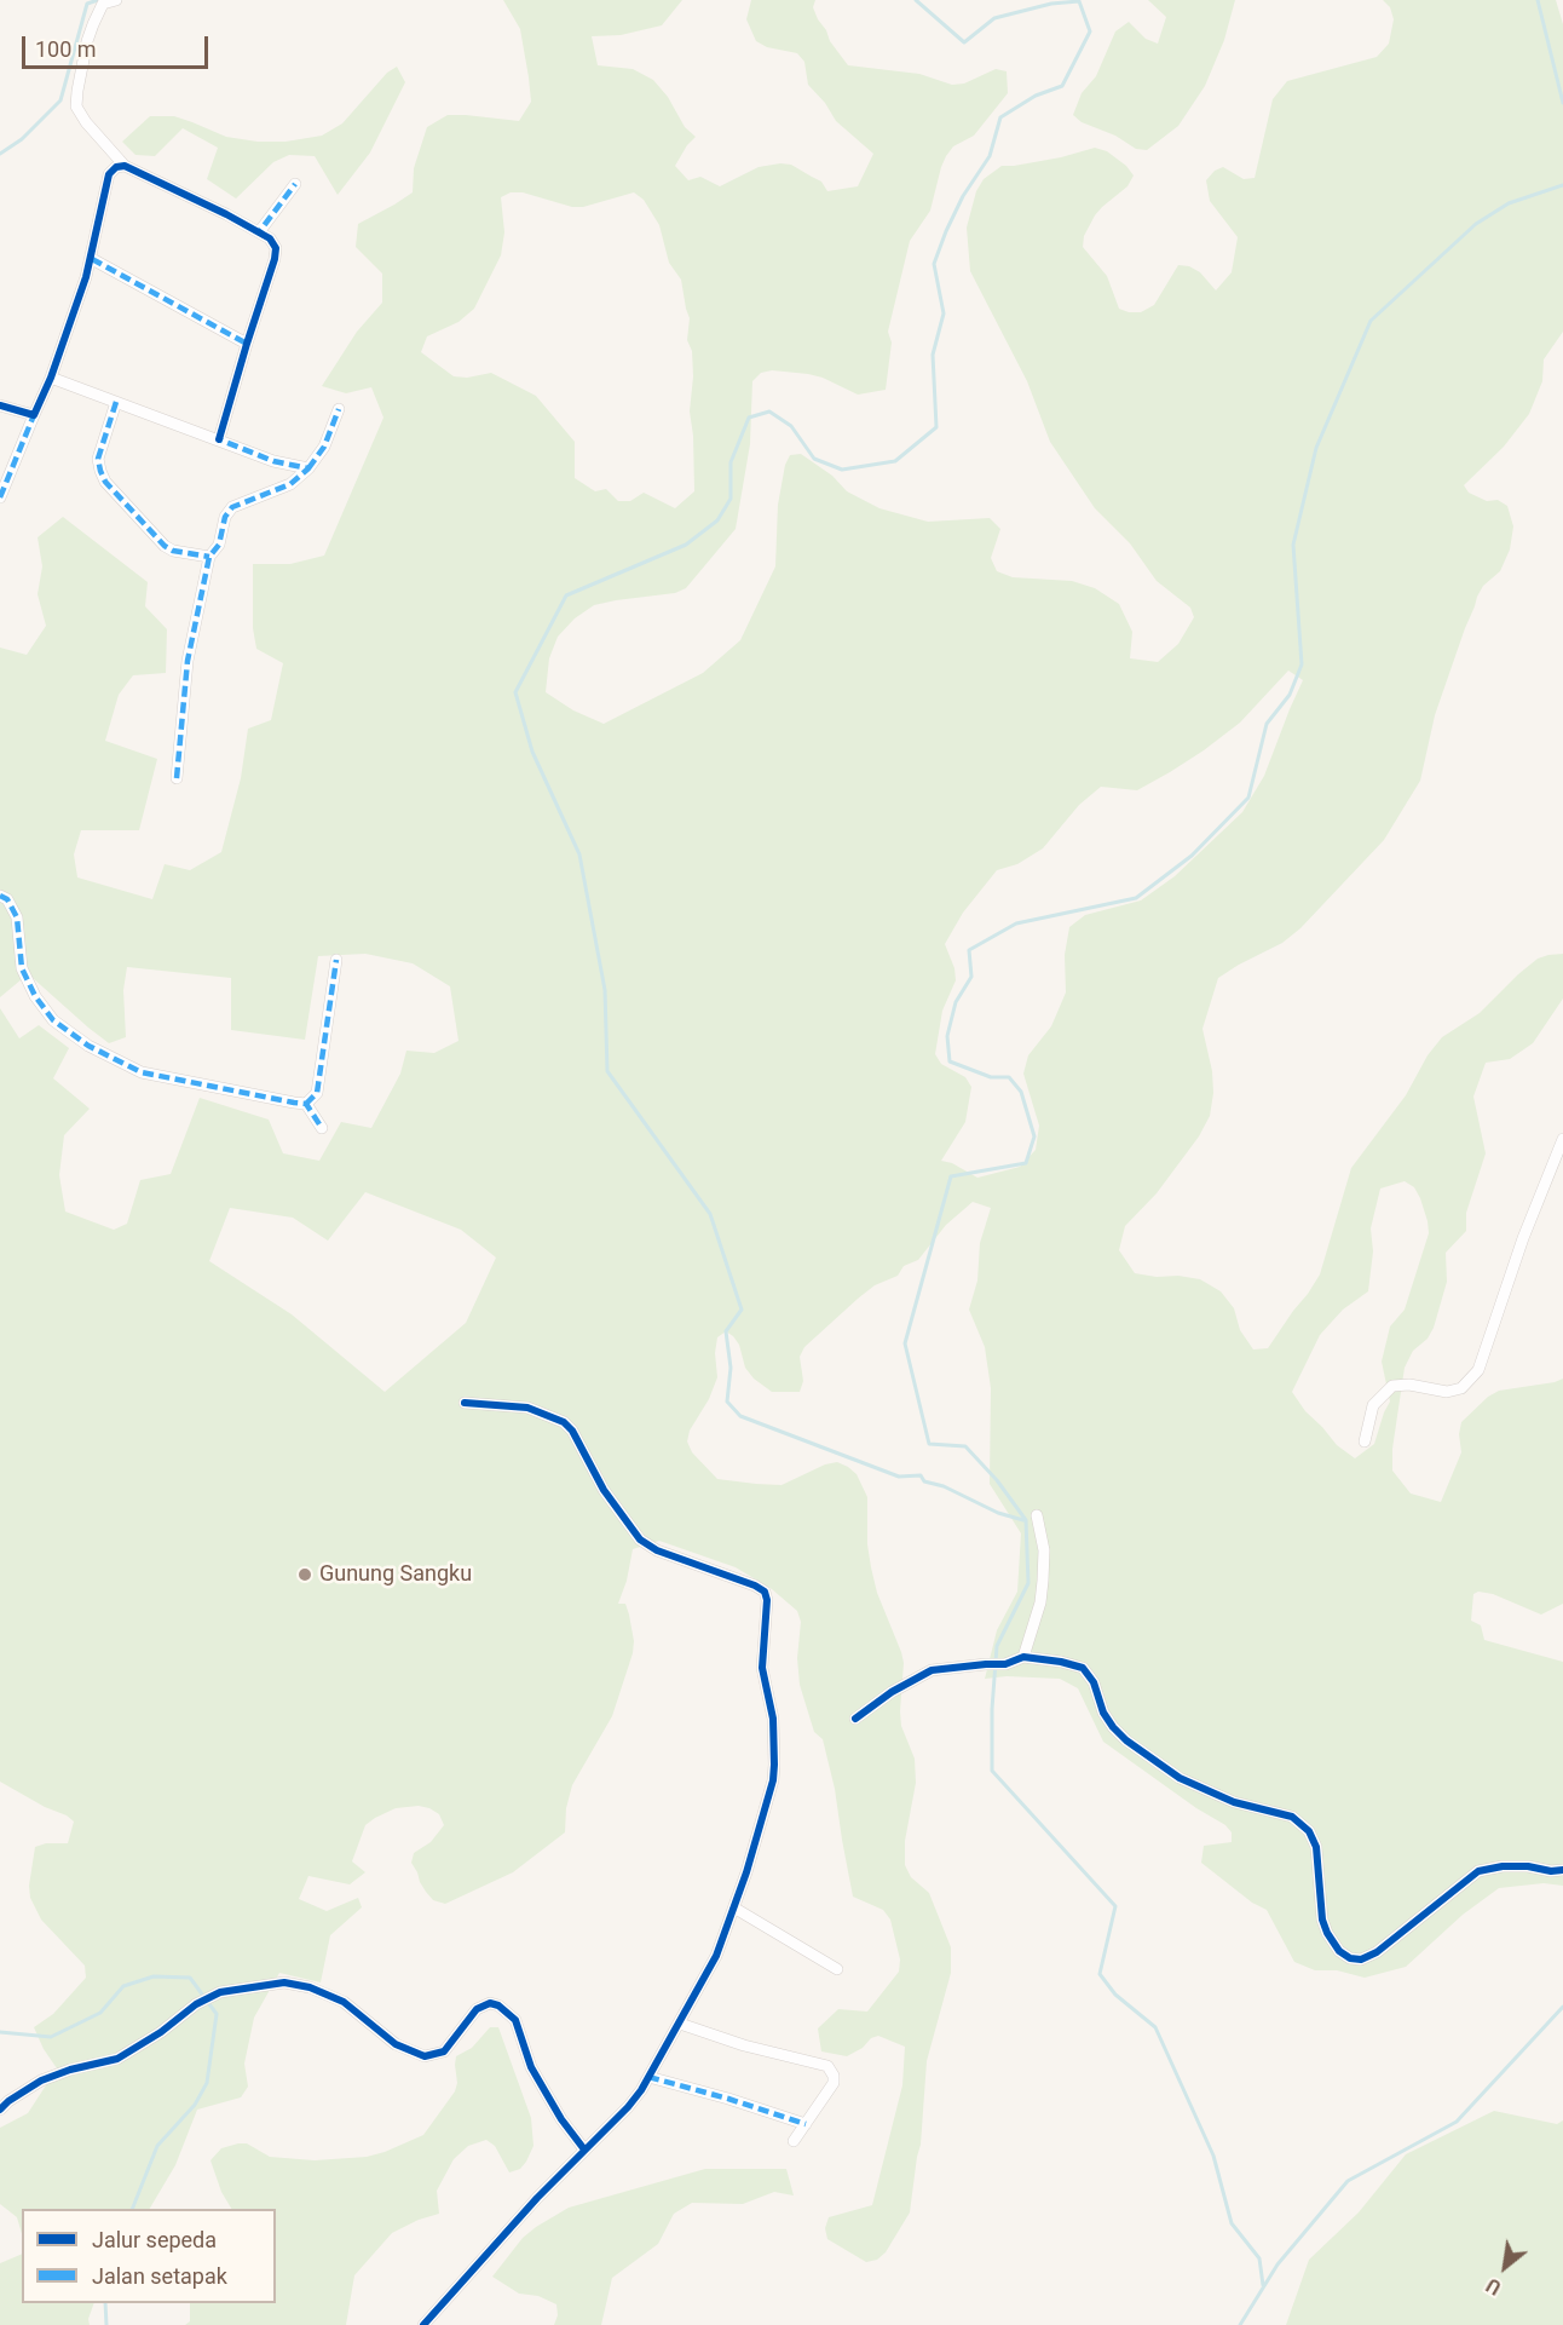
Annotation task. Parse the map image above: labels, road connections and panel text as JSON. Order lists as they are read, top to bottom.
{
  "places": ["Gunung Sangku"],
  "legend": ["Jalur sepeda", "Jalan setapak"],
  "scale_bar": "100 m",
  "north": "bottom left"
}
